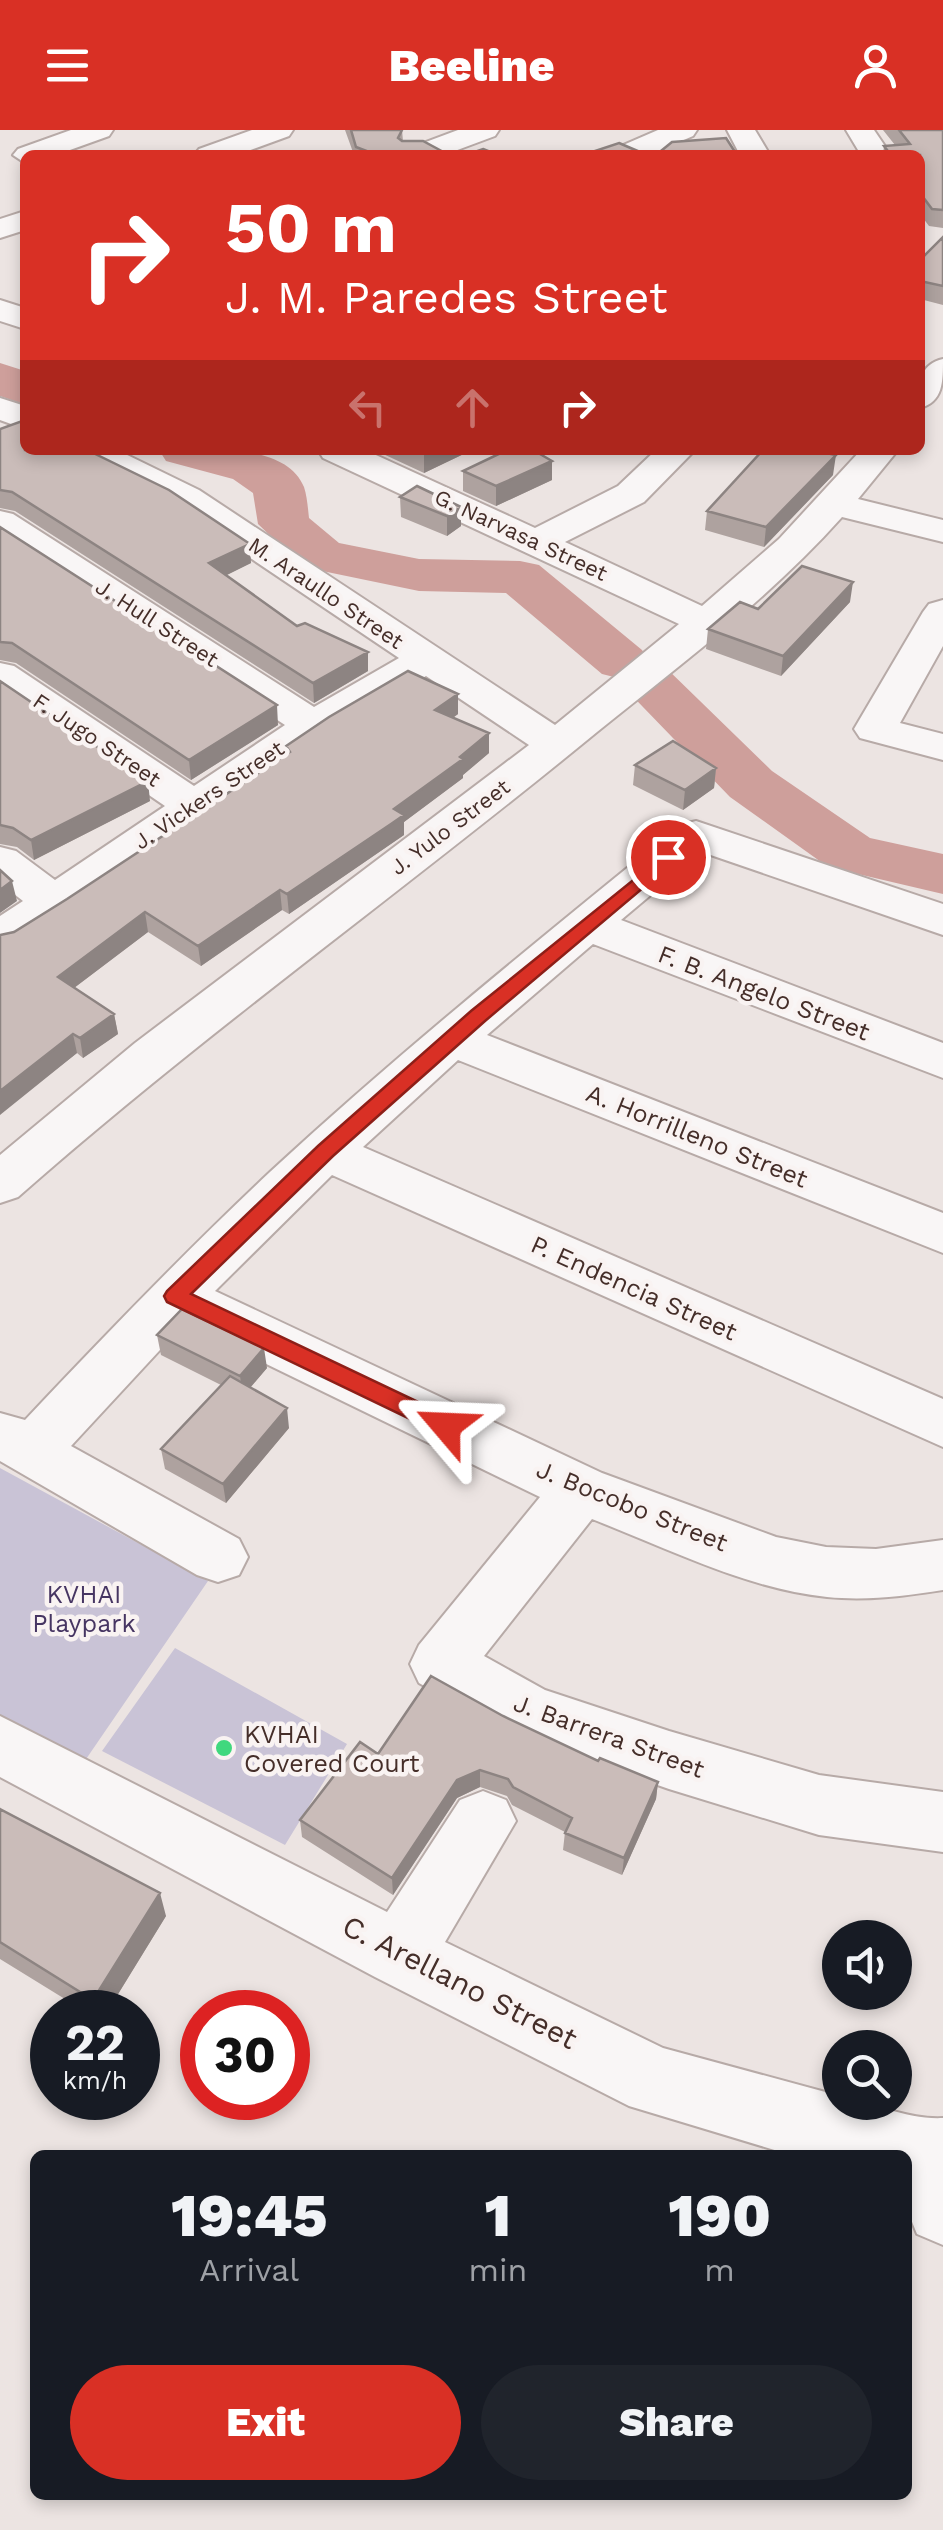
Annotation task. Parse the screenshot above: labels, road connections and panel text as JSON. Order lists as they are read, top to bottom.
{
  "streets": {
    "street": [
      "G. Narvasa Street",
      "M. Araullo Street",
      "J. Hull Street",
      "F. Jugo Street",
      "J. Vickers Street",
      "J. Yulo Street",
      "F. B. Angelo Street",
      "A. Horrilleno Street",
      "P. Endencia Street",
      "J. Bocobo Street",
      "J. Barrera Street",
      "C. Arellano Street"
    ]
  },
  "crossings": [
    ["G. Narvasa Street", "J. Yulo Street"],
    ["M. Araullo Street", "J. Vickers Street"],
    ["M. Araullo Street", "J. Yulo Street"],
    ["J. Hull Street", "J. Vickers Street"],
    ["F. Jugo Street", "J. Vickers Street"],
    ["J. Bocobo Street", "J. Barrera Street"]
  ],
  "parks": ["KVHAI Playpark"],
  "places": ["KVHAI Covered Court"],
  "page": {
    "header": "Beeline",
    "turn": ["50 m", "J. M. Paredes Street"],
    "speed": "22 km/h",
    "limit": "30",
    "eta": [
      "19:45",
      "Arrival",
      "1",
      "min",
      "190",
      "m"
    ],
    "buttons": ["Exit", "Share"]
  }
}
